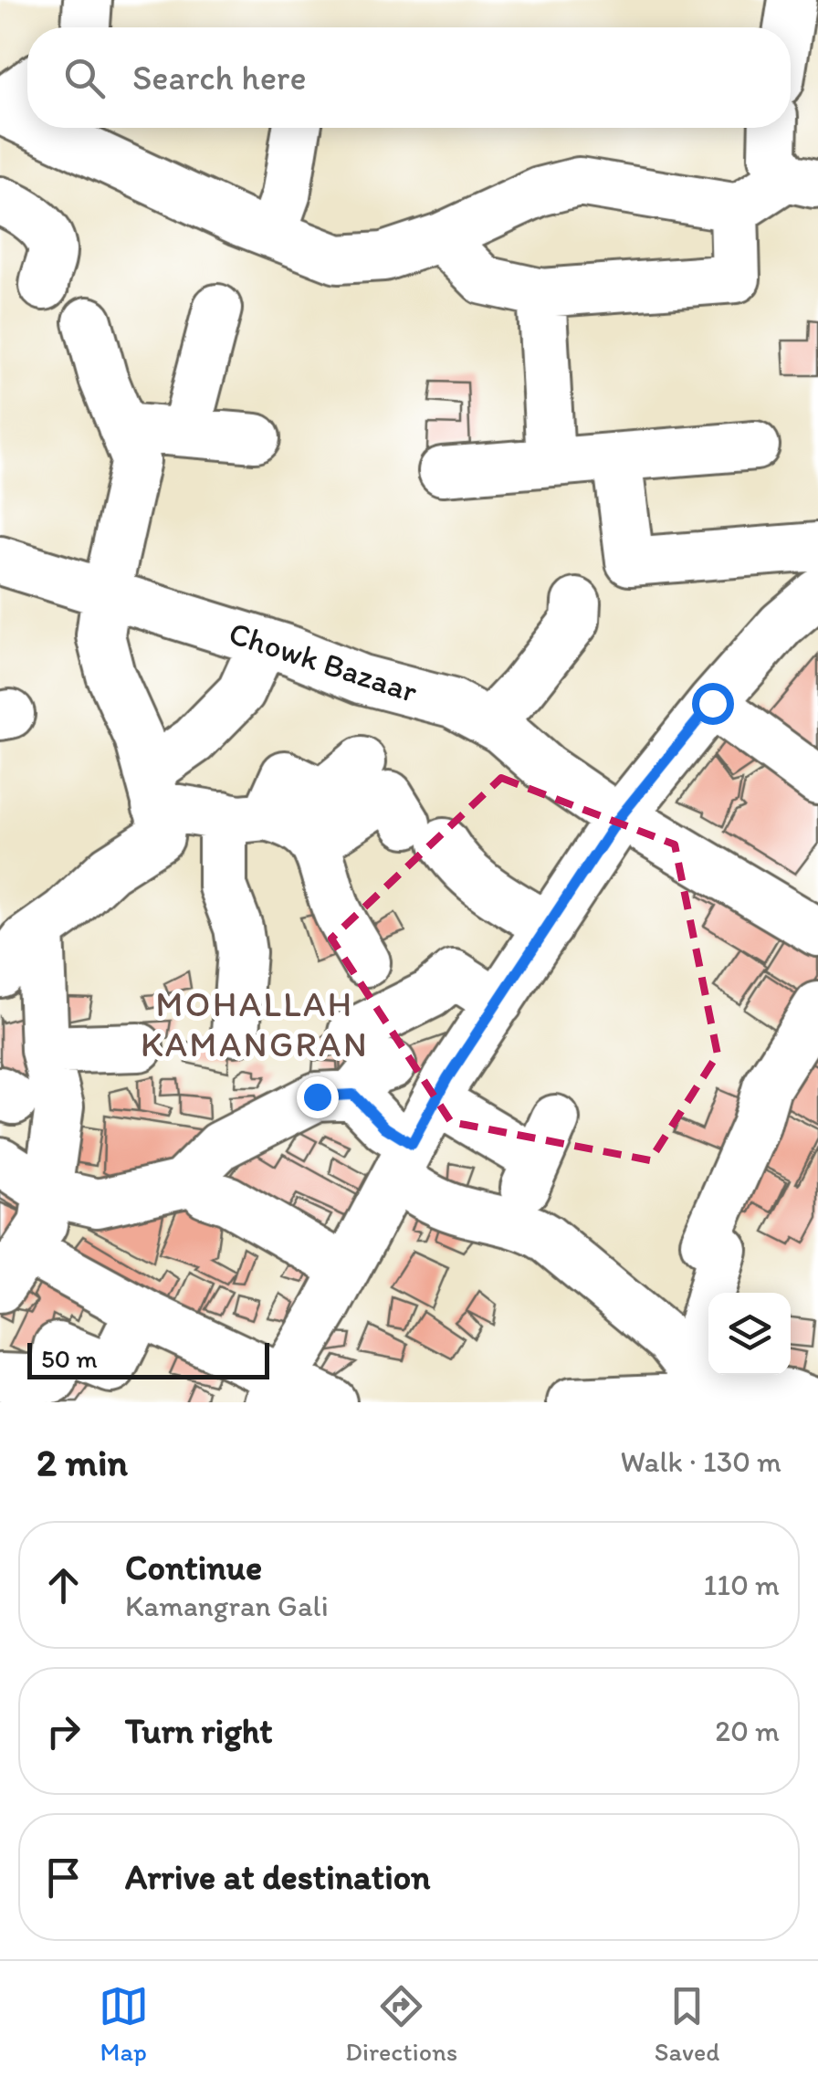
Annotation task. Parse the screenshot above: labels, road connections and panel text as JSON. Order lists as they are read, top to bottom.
{
  "streets": {
    "street": ["Chowk Bazaar"]
  },
  "districts": ["MOHALLAH KAMANGRAN"],
  "scale_bar": "50 m",
  "page": {
    "search": "Search here",
    "scale": "50 m",
    "heading": ["2 min", "Walk · 130 m"],
    "list": [
      ["Continue", "Kamangran Gali", "110 m"],
      ["Turn right", "20 m"],
      "Arrive at destination"
    ],
    "nav": ["Map", "Directions", "Saved"]
  }
}
